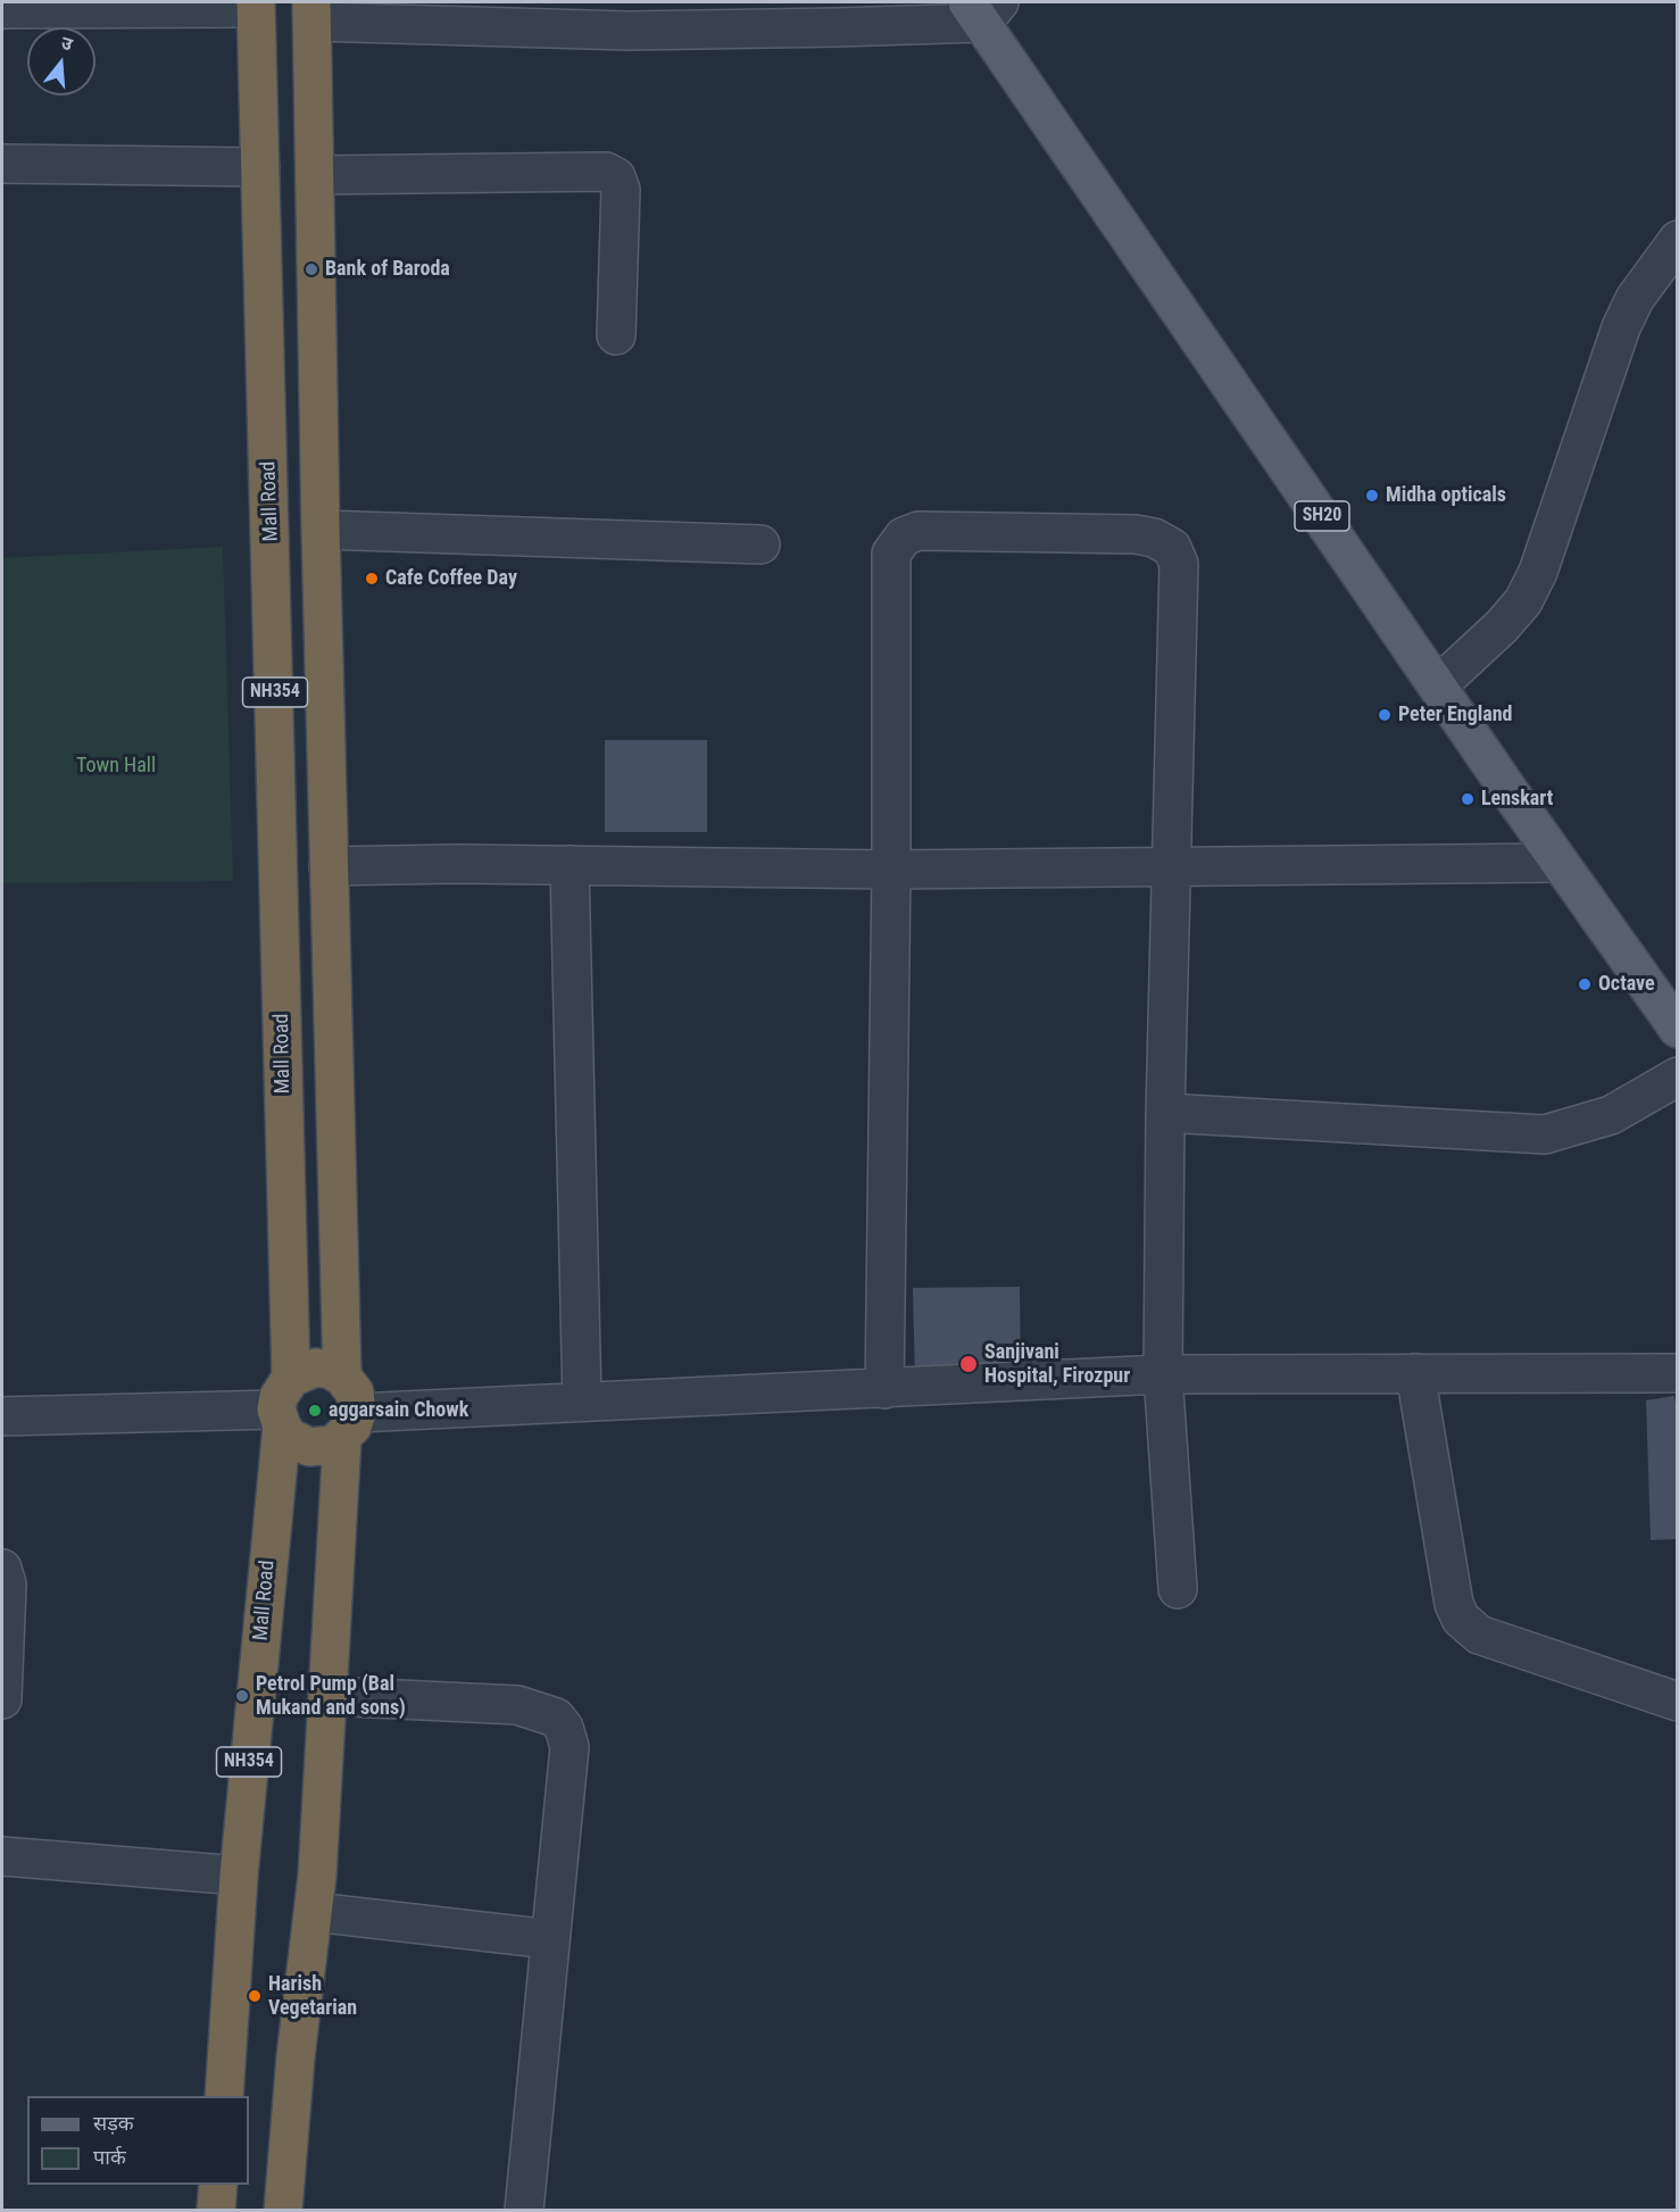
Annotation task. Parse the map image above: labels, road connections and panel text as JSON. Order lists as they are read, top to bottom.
{
  "streets": {
    "highway": ["Mall Road", "NH354"],
    "main road": ["SH20"]
  },
  "crossings": [
    ["Mall Road", "NH354"]
  ],
  "parks": ["Town Hall"],
  "places": [
    "Bank of Baroda",
    "Midha opticals",
    "Cafe Coffee Day",
    "Peter England",
    "Lenskart",
    "Octave",
    "Sanjivani Hospital, Firozpur",
    "aggarsain Chowk",
    "Petrol Pump (Bal Mukand and sons)",
    "Harish Vegetarian"
  ],
  "legend": ["सड़क", "पार्क"],
  "north": "top"
}
